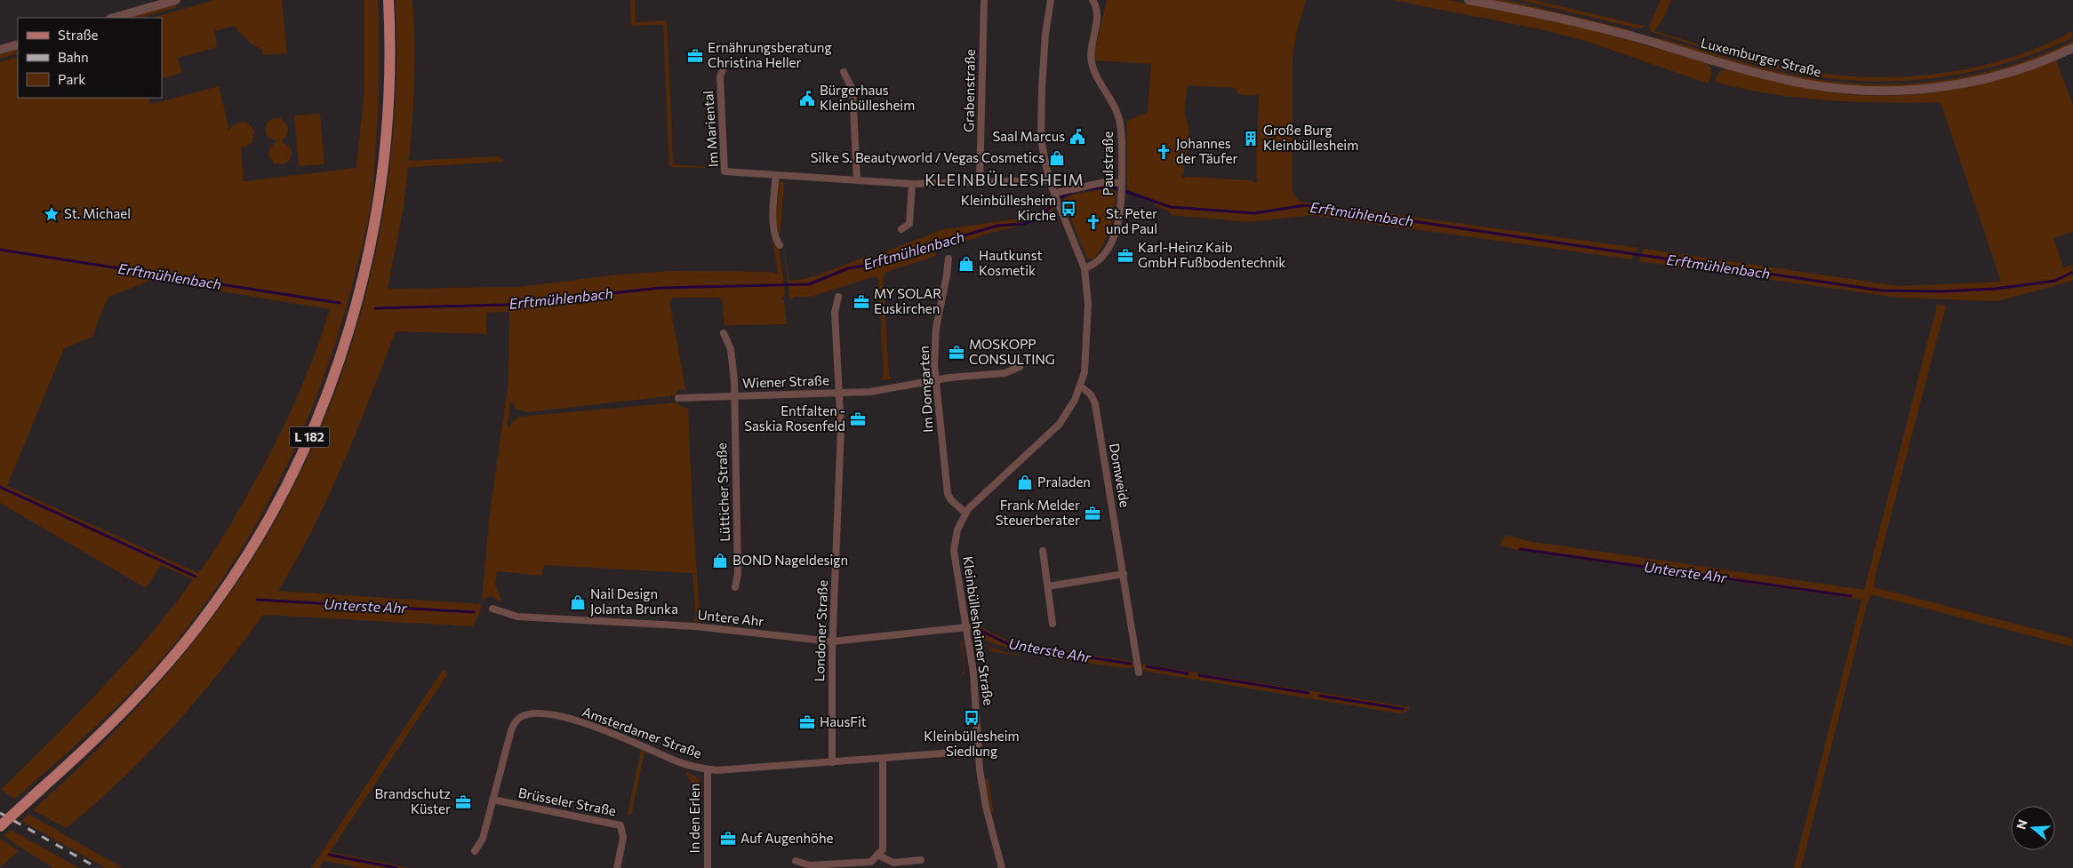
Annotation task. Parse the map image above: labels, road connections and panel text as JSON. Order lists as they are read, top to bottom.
{
  "streets": {
    "main road": ["L 182"],
    "street": [
      "Luxemburger Straße",
      "Grabenstraße",
      "Im Mariental",
      "Paulstraße",
      "Wiener Straße",
      "Im Domgarten",
      "Domweide",
      "Lütticher Straße",
      "Untere Ahr",
      "Londoner Straße",
      "Kleinbüllesheimer Straße",
      "Amsterdamer Straße",
      "Brüsseler Straße",
      "In den Erlen"
    ]
  },
  "crossings": [
    ["Grabenstraße", "Im Mariental"],
    ["Im Mariental", "Kleinbüllesheimer Straße"],
    ["Paulstraße", "Kleinbüllesheimer Straße"],
    ["Wiener Straße", "Im Domgarten"],
    ["Wiener Straße", "Lütticher Straße"],
    ["Wiener Straße", "Londoner Straße"],
    ["Im Domgarten", "Kleinbüllesheimer Straße"],
    ["Domweide", "Kleinbüllesheimer Straße"],
    ["Untere Ahr", "Londoner Straße"],
    ["Untere Ahr", "Kleinbüllesheimer Straße"],
    ["Londoner Straße", "Amsterdamer Straße"],
    ["Kleinbüllesheimer Straße", "Amsterdamer Straße"],
    ["Amsterdamer Straße", "Brüsseler Straße"],
    ["Amsterdamer Straße", "In den Erlen"]
  ],
  "districts": ["KLEINBÜLLESHEIM"],
  "water": ["Erftmühlenbach", "Unterste Ahr"],
  "places": {
    "office": [
      "Ernährungsberatung Christina Heller",
      "Karl-Heinz Kaib GmbH Fußbodentechnik",
      "MY SOLAR Euskirchen",
      "MOSKOPP CONSULTING",
      "Entfalten - Saskia Rosenfeld",
      "Frank Melder Steuerberater",
      "HausFit",
      "Brandschutz Küster",
      "Auf Augenhöhe"
    ],
    "public building": ["Bürgerhaus Kleinbüllesheim", "Saal Marcus"],
    "building": ["Große Burg Kleinbüllesheim"],
    "church": ["Johannes der Täufer", "St. Peter und Paul"],
    "shop": [
      "Silke S. Beautyworld / Vegas Cosmetics",
      "Hautkunst Kosmetik",
      "Praladen",
      "BOND Nageldesign",
      "Nail Design Jolanta Brunka"
    ],
    "bus stop": ["Kleinbüllesheim Kirche", "Kleinbüllesheim Siedlung"],
    "place": ["St. Michael"]
  },
  "legend": ["Straße", "Bahn", "Park"],
  "north": "left"
}
